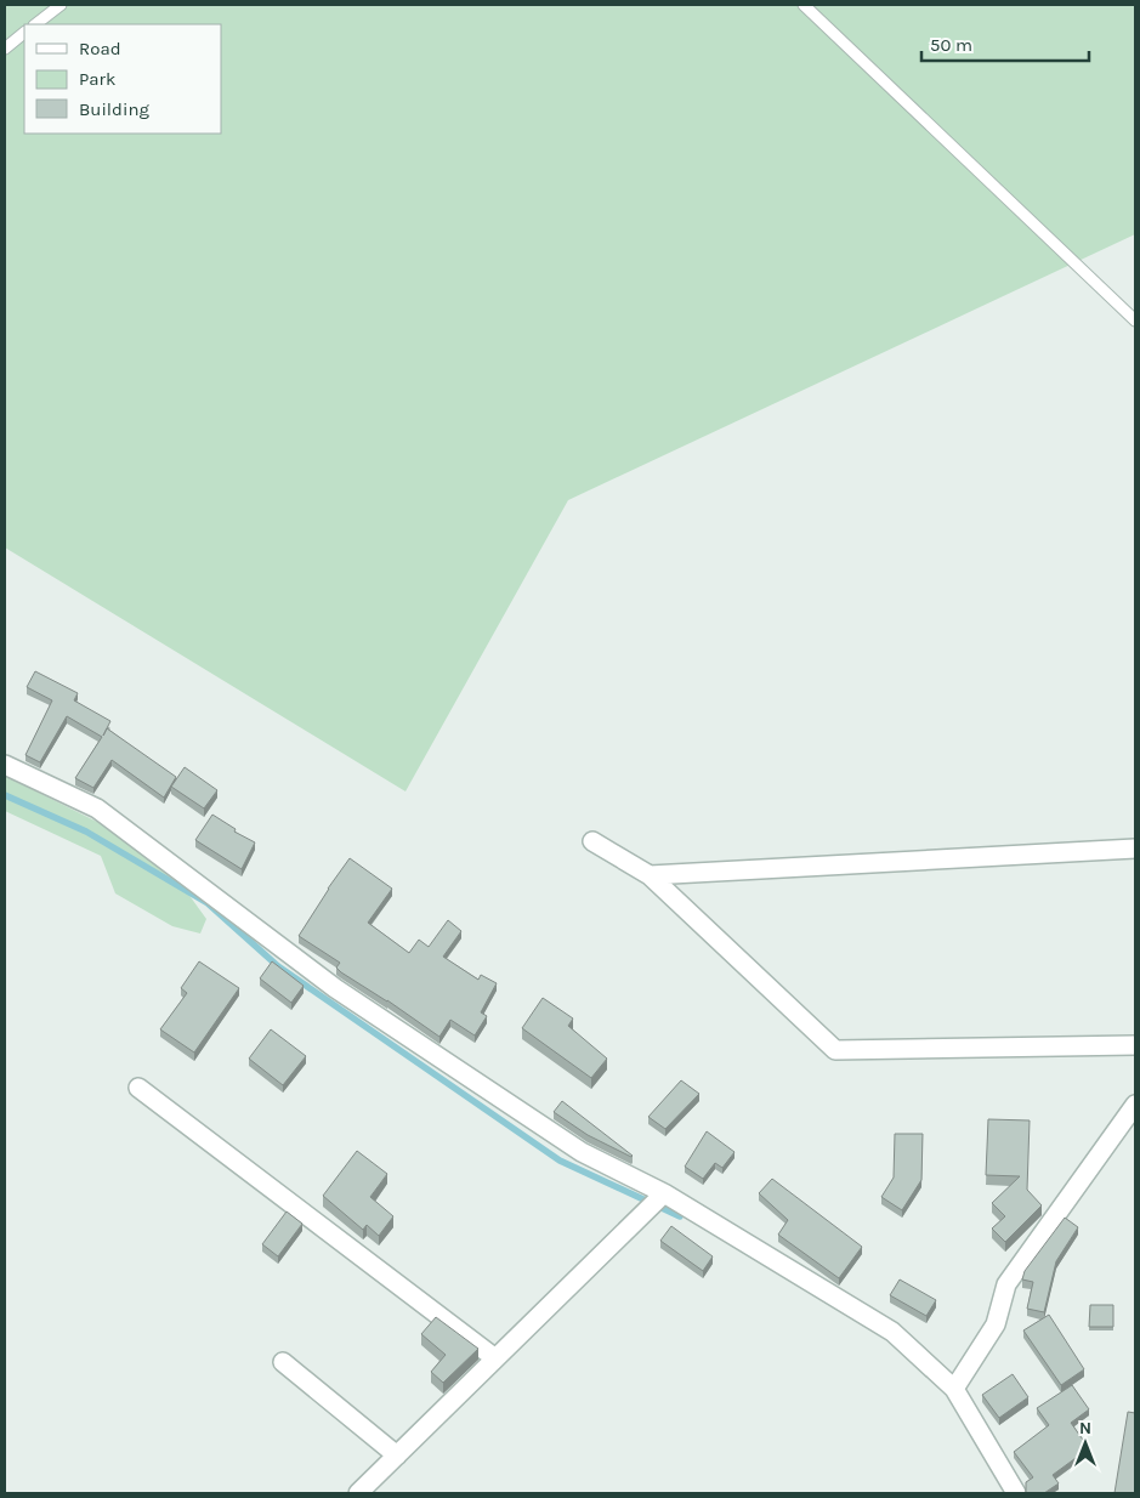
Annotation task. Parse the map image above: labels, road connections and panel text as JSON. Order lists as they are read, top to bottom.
{
  "legend": ["Road", "Park", "Building"],
  "scale_bar": "50 m",
  "north": "top"
}
